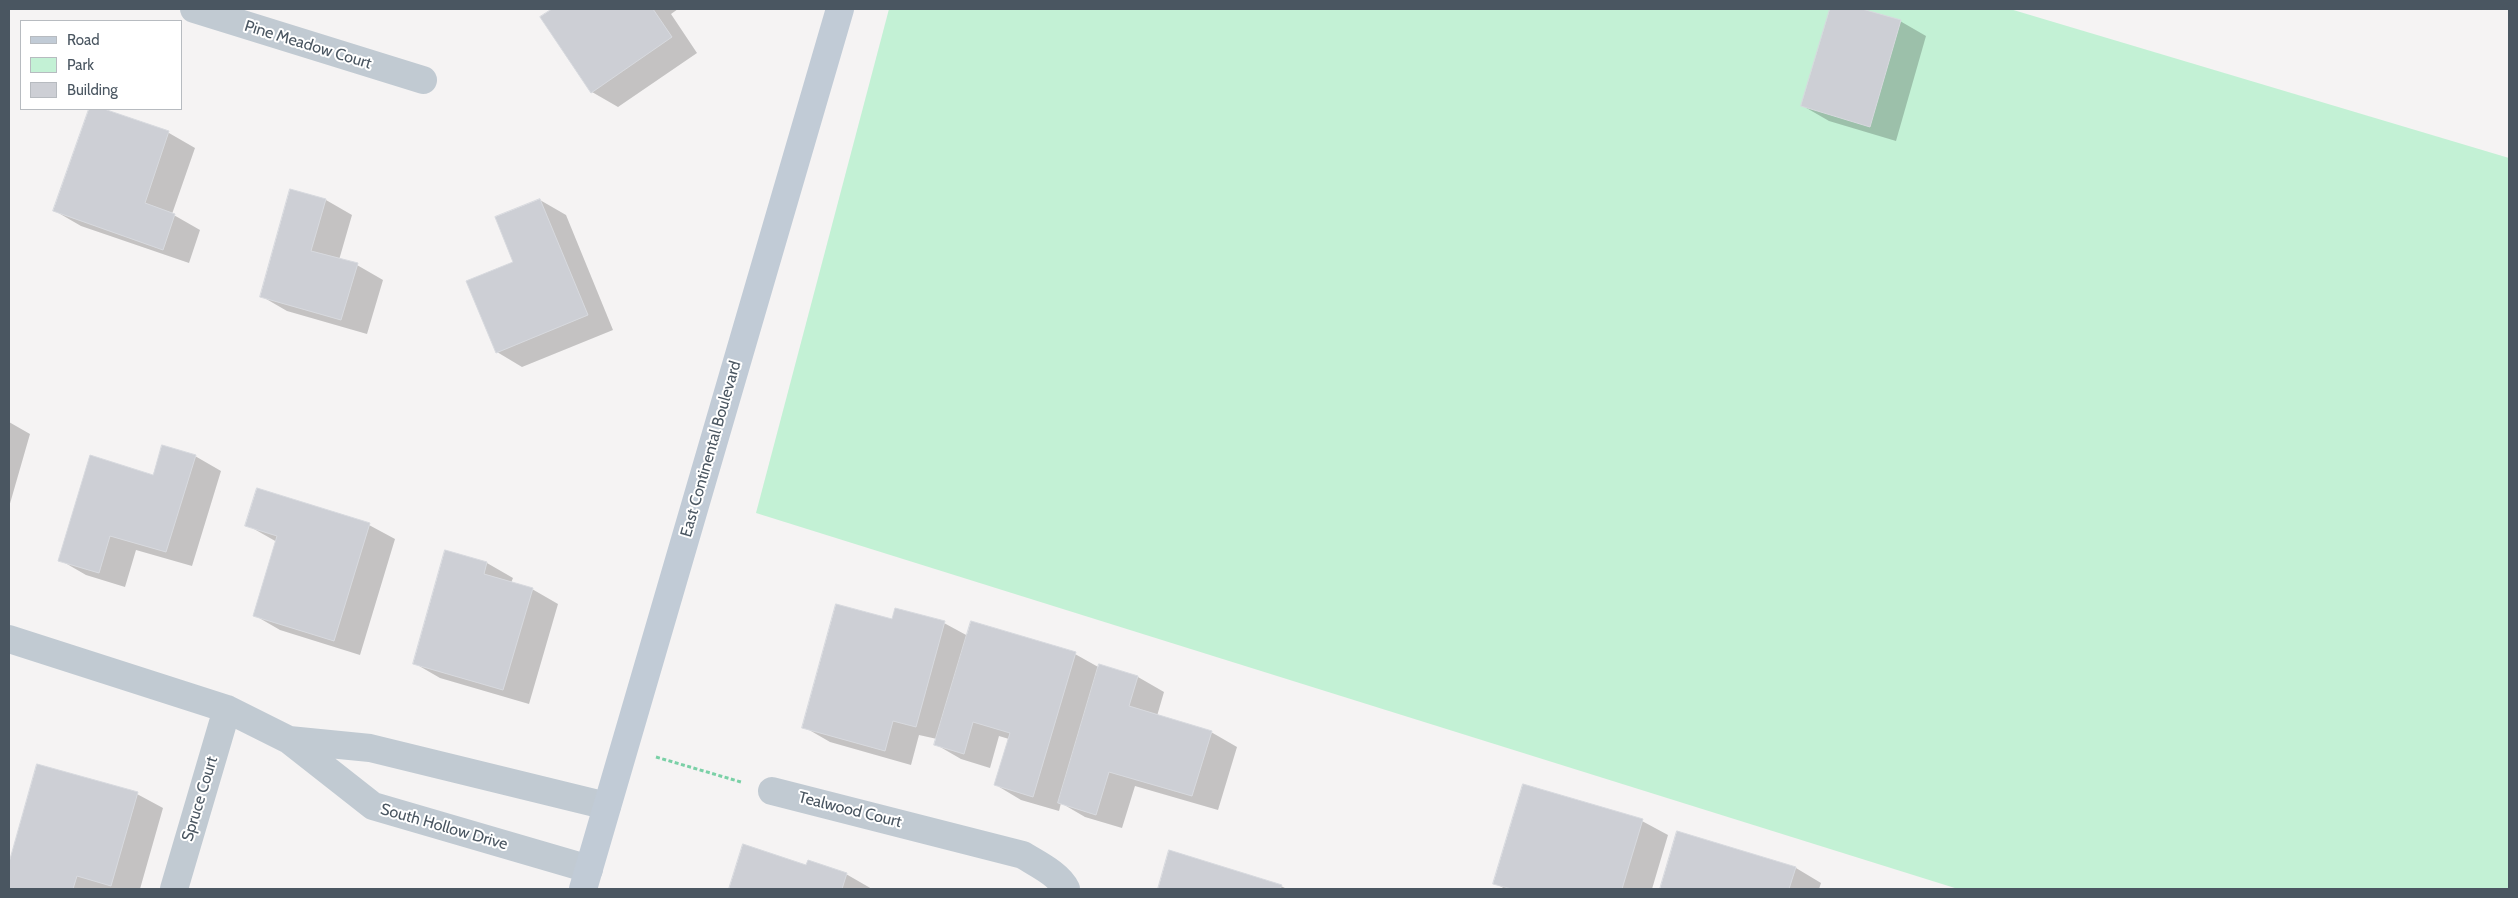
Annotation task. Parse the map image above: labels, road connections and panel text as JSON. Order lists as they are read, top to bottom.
{
  "streets": {
    "main road": ["East Continental Boulevard"],
    "street": [
      "Pine Meadow Court",
      "Spruce Court",
      "Tealwood Court",
      "South Hollow Drive"
    ]
  },
  "crossings": [
    ["East Continental Boulevard", "South Hollow Drive"],
    ["Spruce Court", "South Hollow Drive"]
  ],
  "legend": ["Road", "Park", "Building"]
}
